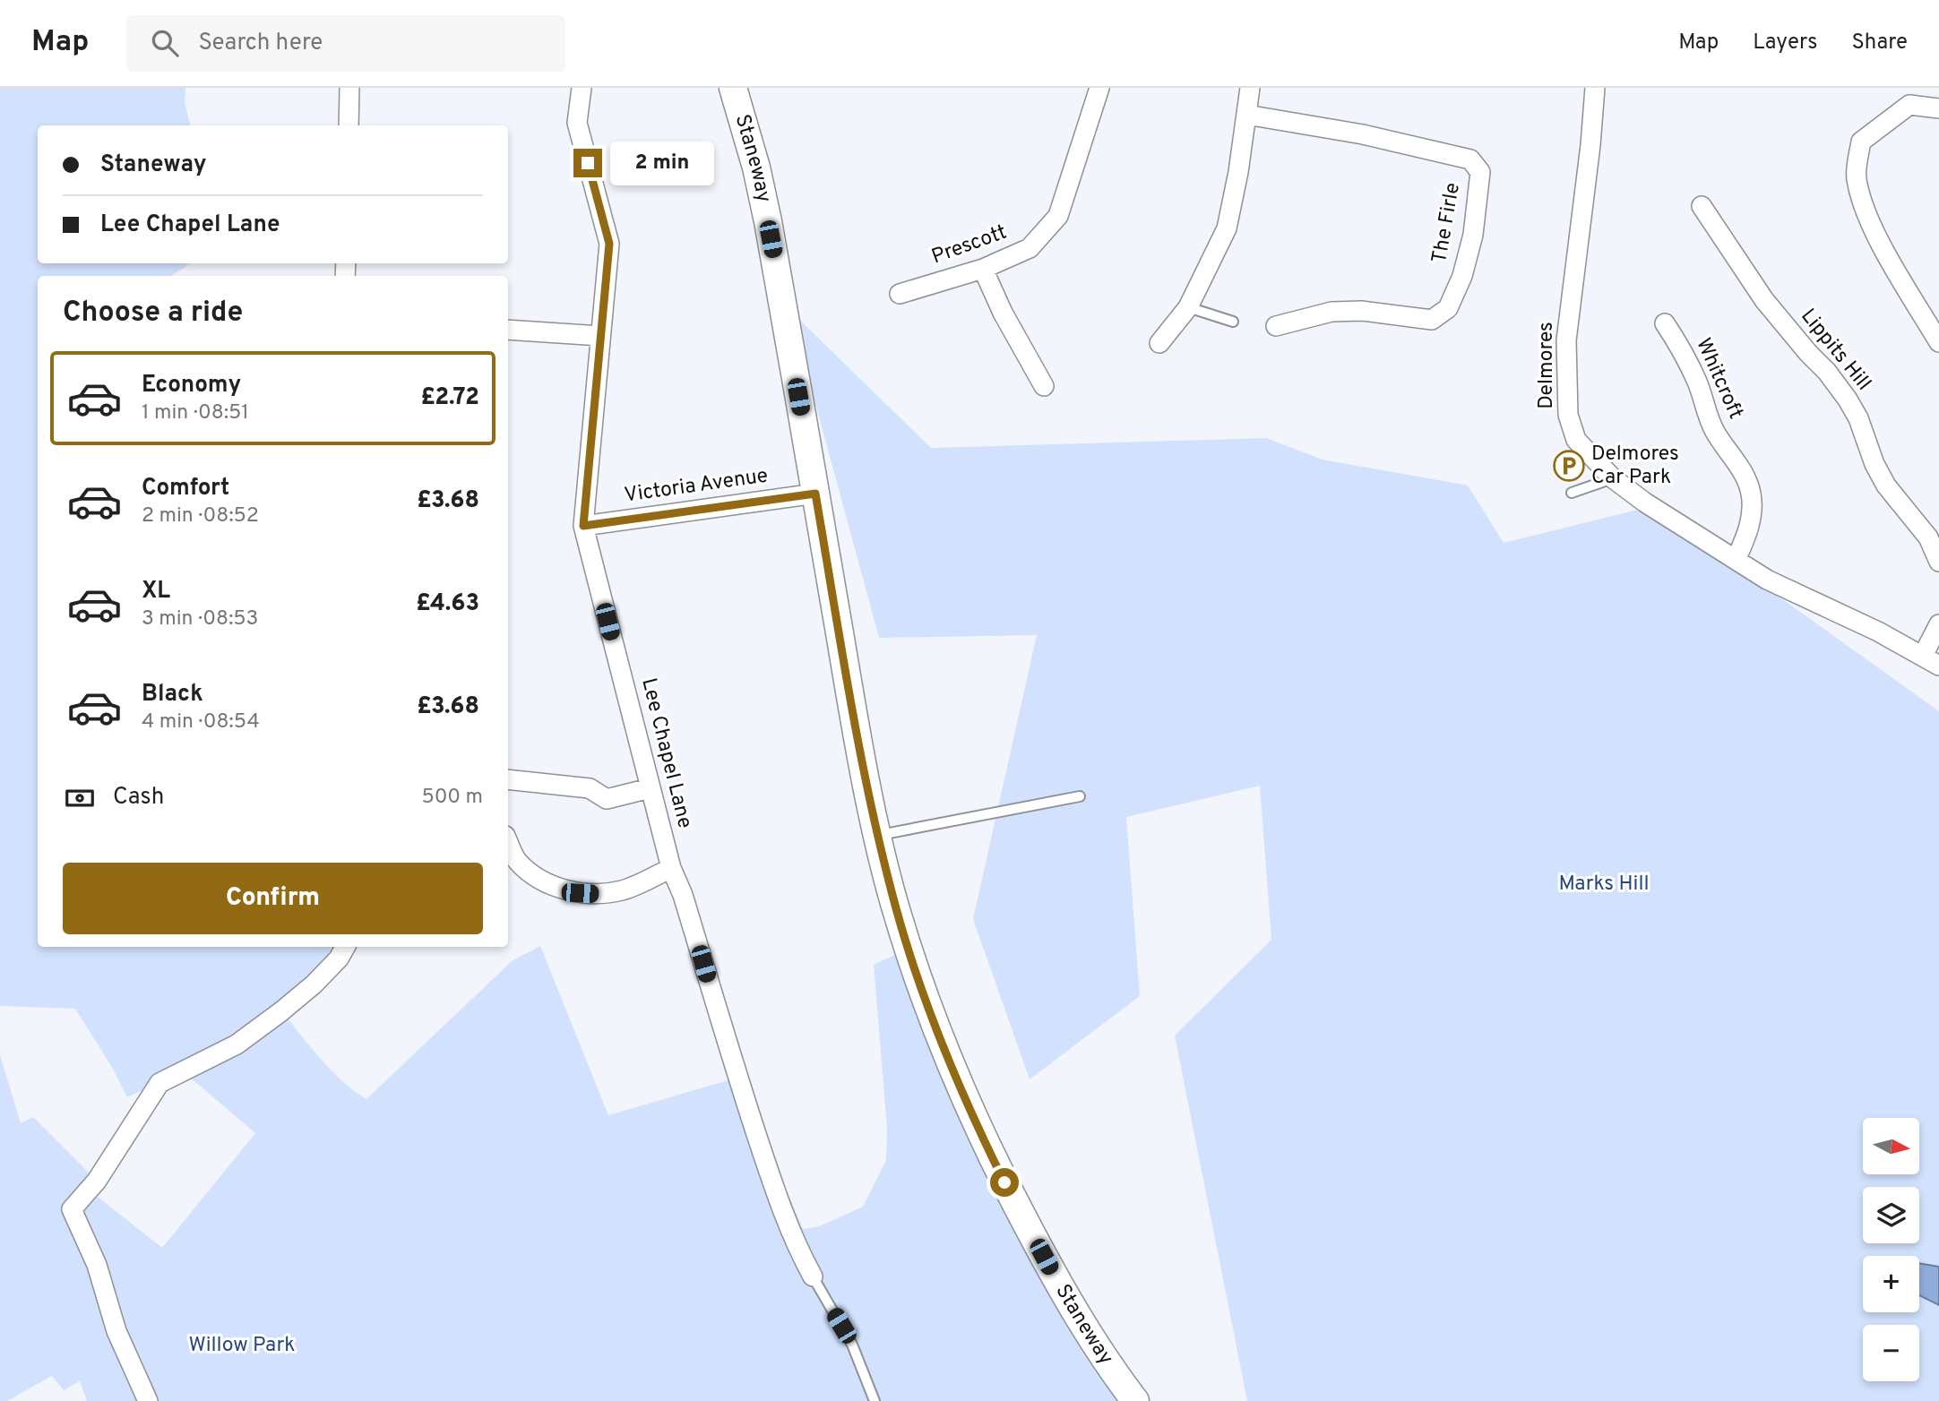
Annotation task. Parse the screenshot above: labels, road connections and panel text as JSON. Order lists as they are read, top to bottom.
{
  "streets": {
    "main road": ["Staneway"],
    "street": [
      "The Firle",
      "Prescott",
      "Lippits Hill",
      "Delmores",
      "Whitcroft",
      "Victoria Avenue",
      "Lee Chapel Lane"
    ]
  },
  "crossings": [
    ["Staneway", "Victoria Avenue"],
    ["Delmores", "Whitcroft"],
    ["Victoria Avenue", "Lee Chapel Lane"]
  ],
  "parks": ["Marks Hill", "Willow Park"],
  "places": {
    "parking": ["Delmores Car Park"]
  },
  "north": "right",
  "page": {
    "header": "Map",
    "search": "Search here",
    "nav": ["Map", "Layers", "Share"],
    "banner": ["Staneway", "Lee Chapel Lane"],
    "bubble": "2 min",
    "heading": "Choose a ride",
    "list": [
      {
        "name": "Economy",
        "note": "1 min · 08:51",
        "value": "£2.72"
      },
      {
        "name": "Comfort",
        "note": "2 min · 08:52",
        "value": "£3.68"
      },
      {
        "name": "XL",
        "note": "3 min · 08:53",
        "value": "£4.63"
      },
      {
        "name": "Black",
        "note": "4 min · 08:54",
        "value": "£3.68"
      }
    ],
    "pay": ["Cash", "500 m"],
    "buttons": "Confirm",
    "map_buttons": ["+", "−"]
  }
}
